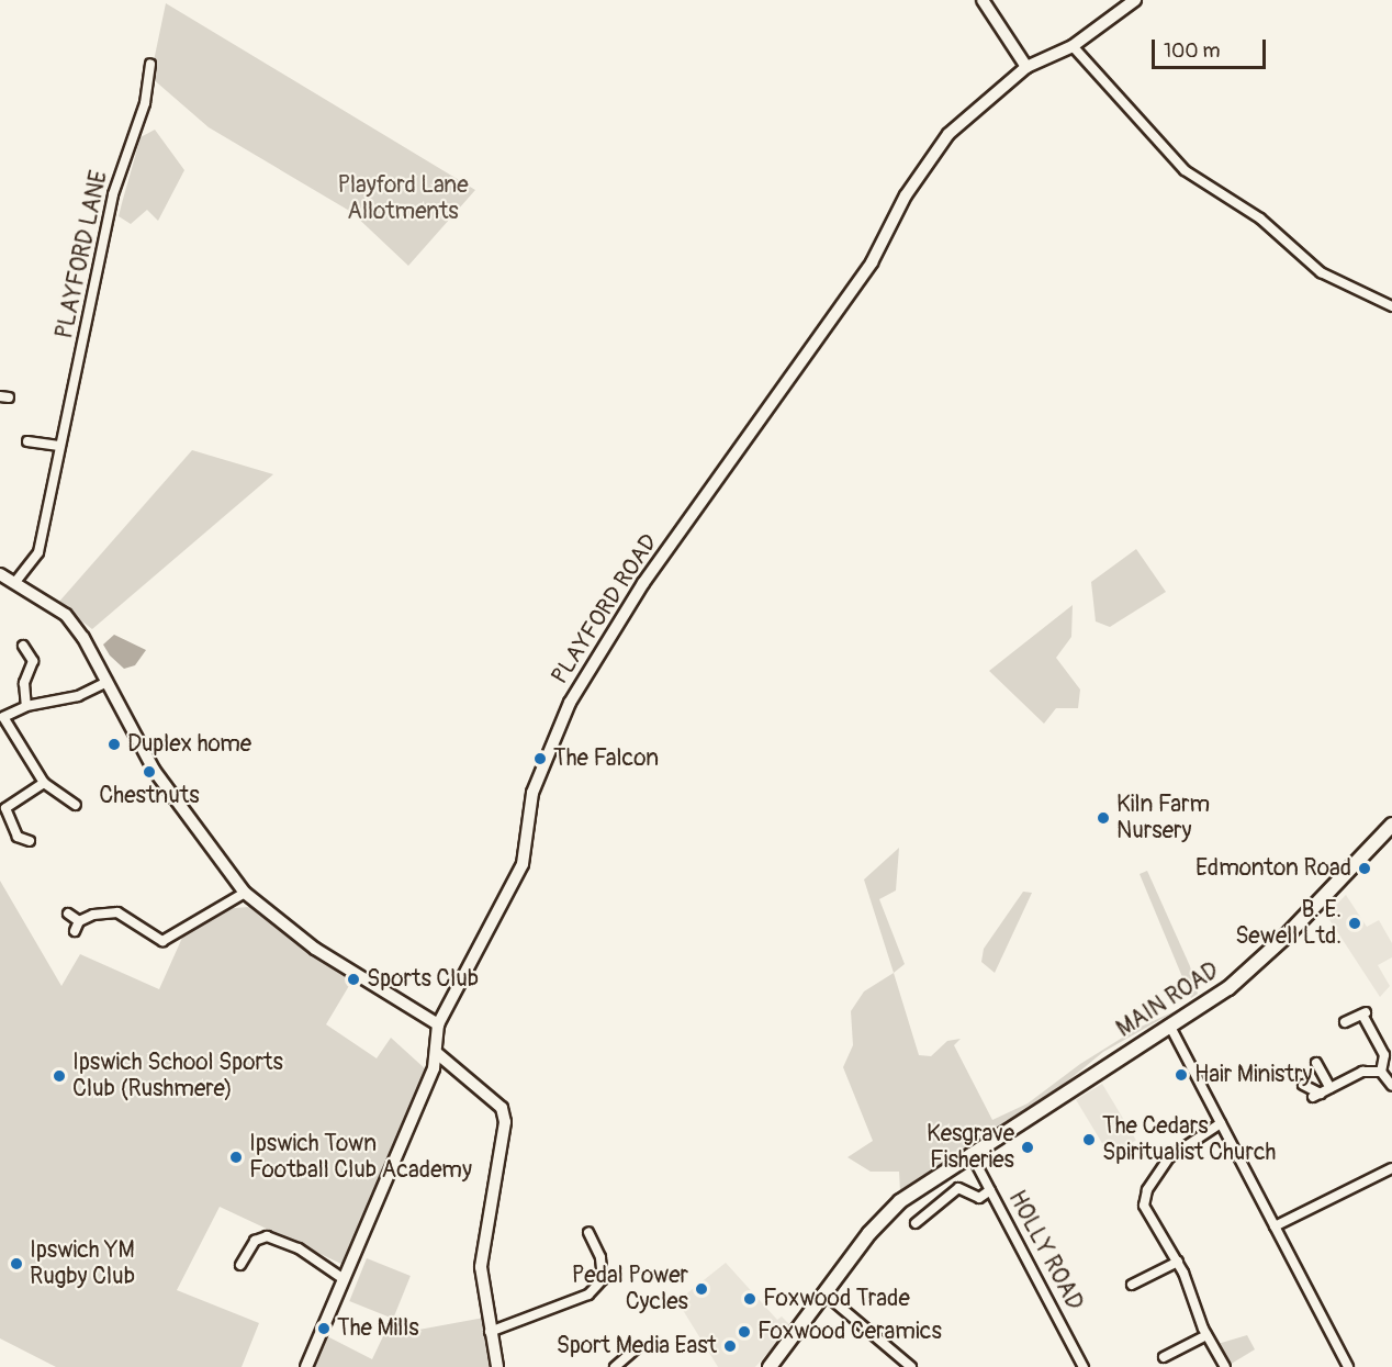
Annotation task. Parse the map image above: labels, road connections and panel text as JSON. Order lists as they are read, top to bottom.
{
  "streets": {
    "main road": ["MAIN ROAD"],
    "street": ["PLAYFORD LANE", "PLAYFORD ROAD", "HOLLY ROAD"]
  },
  "crossings": [
    ["MAIN ROAD", "HOLLY ROAD"]
  ],
  "parks": ["Playford Lane Allotments"],
  "places": [
    "Duplex home",
    "The Falcon",
    "Chestnuts",
    "Kiln Farm Nursery",
    "Edmonton Road",
    "B. E. Sewell Ltd.",
    "Sports Club",
    "Hair Ministry",
    "Ipswich School Sports Club (Rushmere)",
    "The Cedars Spiritualist Church",
    "Kesgrave Fisheries",
    "Ipswich Town Football Club Academy",
    "Ipswich YM Rugby Club",
    "Pedal Power Cycles",
    "Foxwood Trade",
    "The Mills",
    "Foxwood Ceramics",
    "Sport Media East"
  ],
  "scale_bar": "100 m"
}
